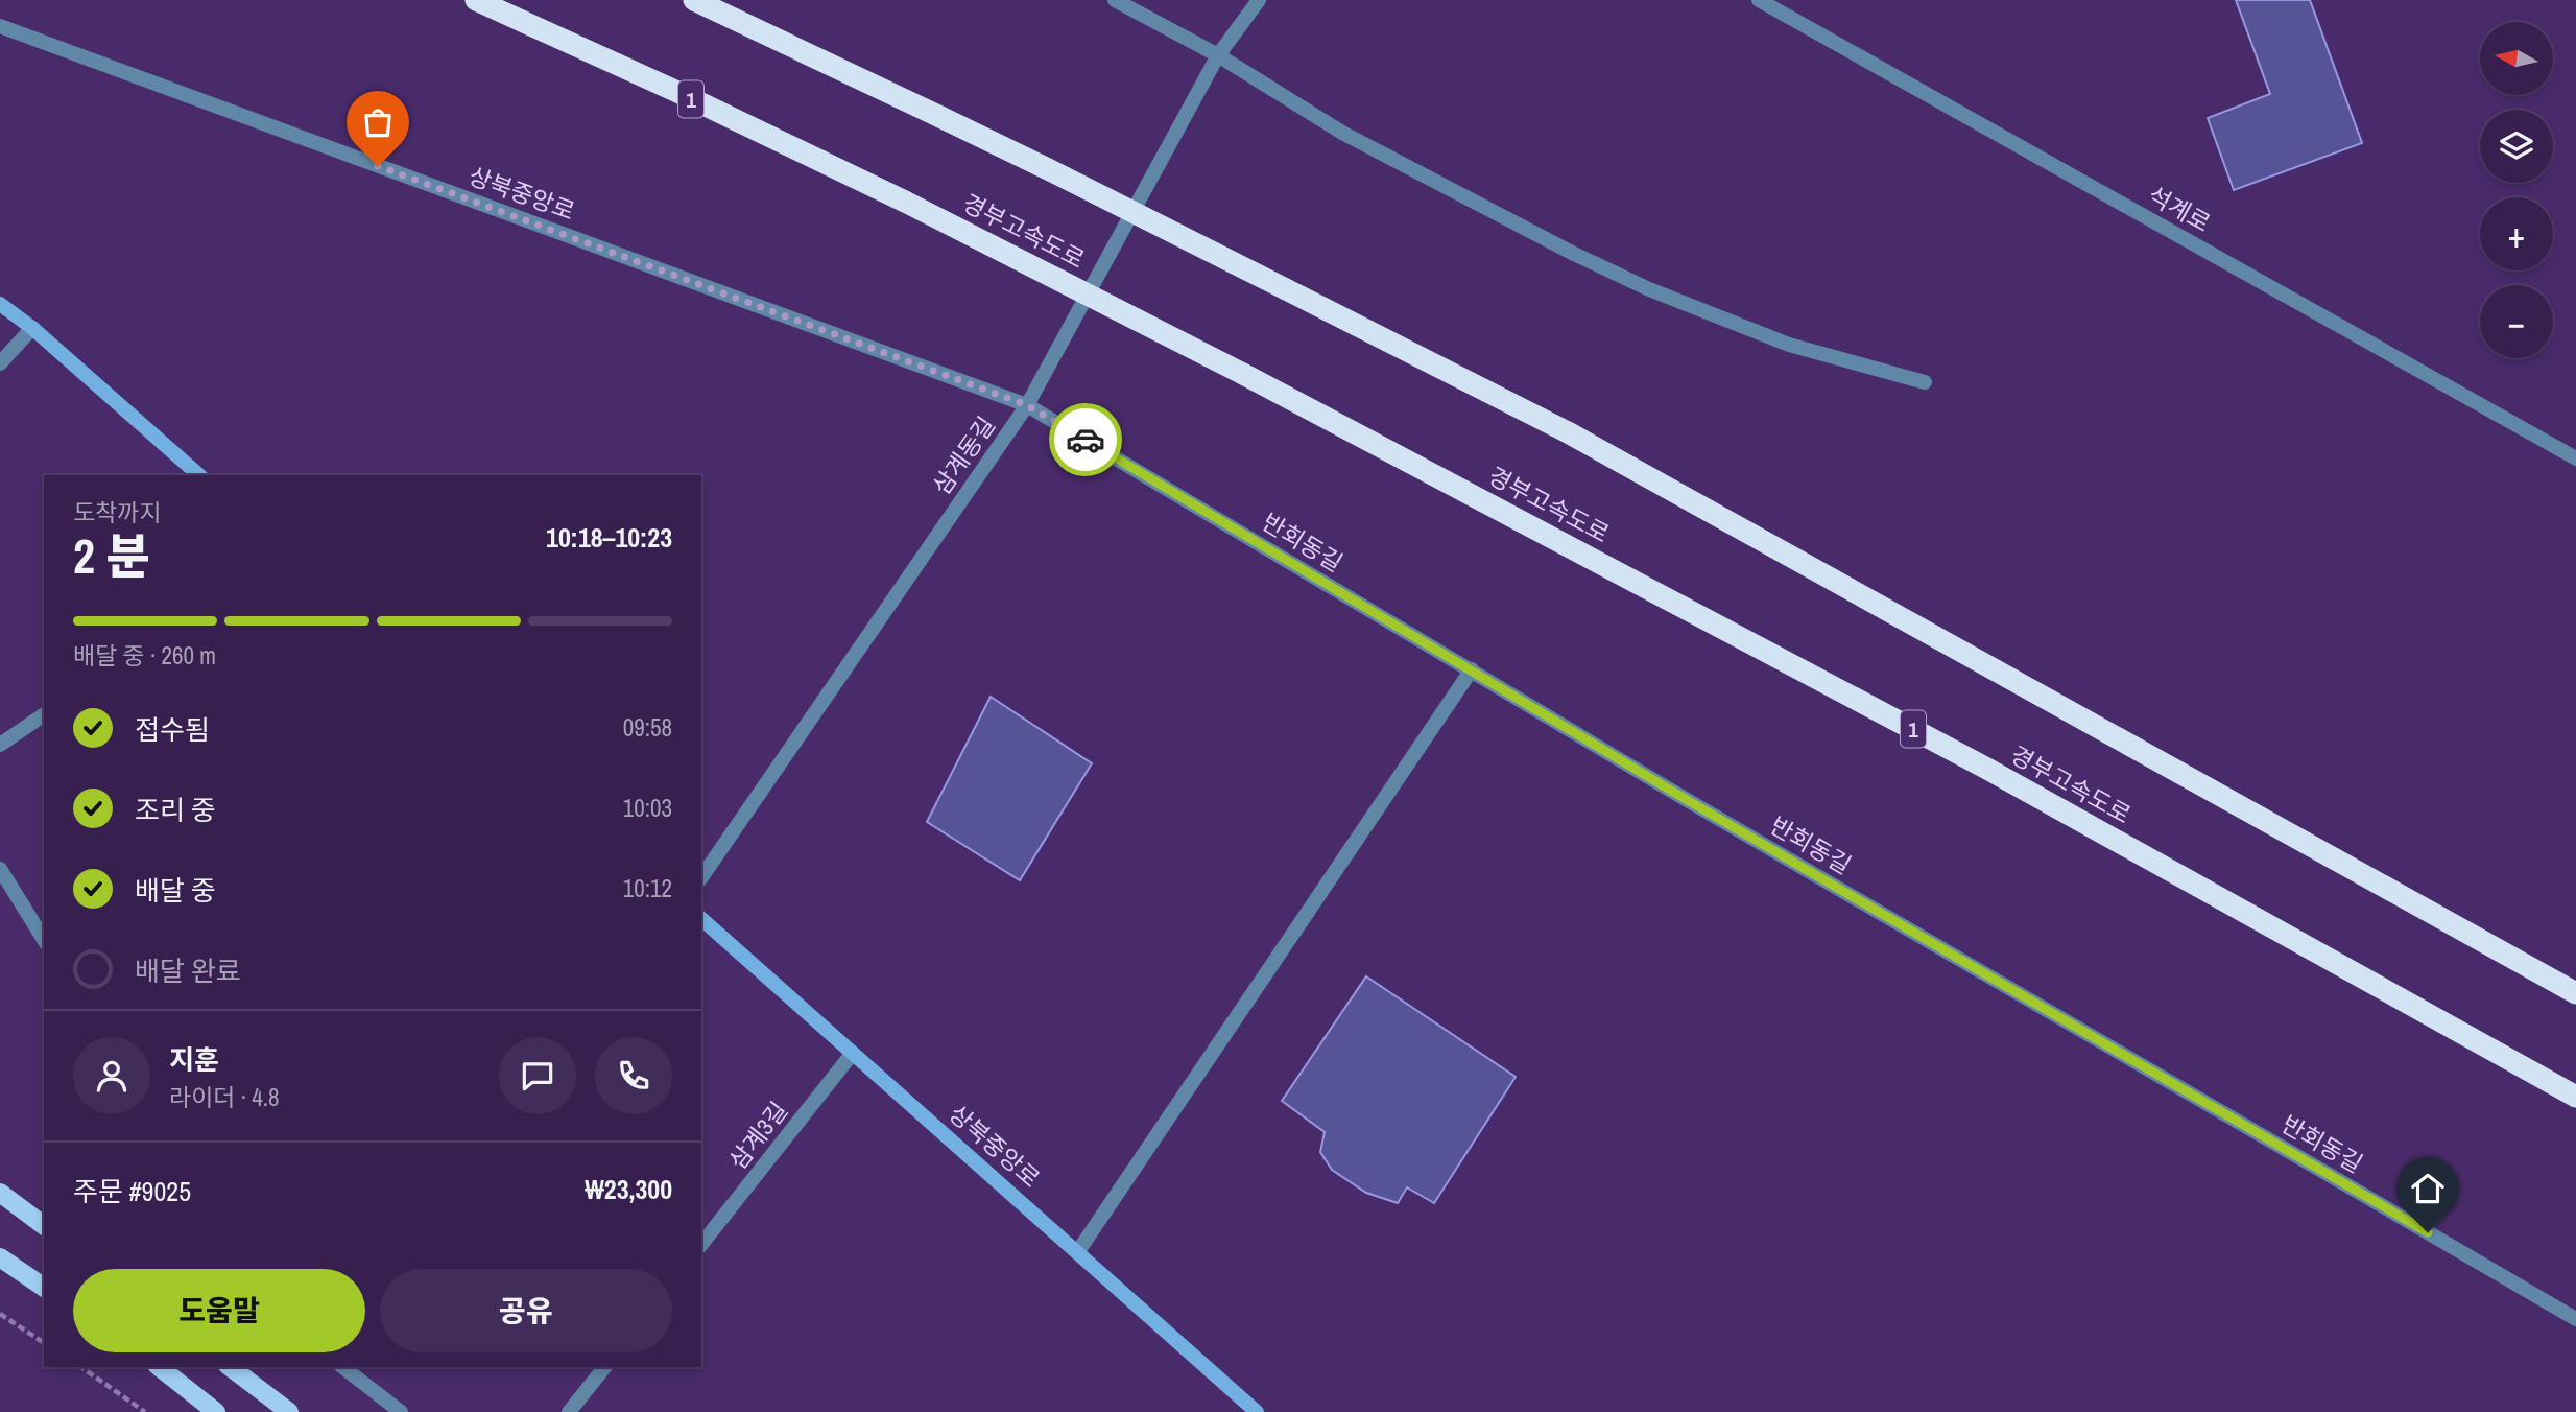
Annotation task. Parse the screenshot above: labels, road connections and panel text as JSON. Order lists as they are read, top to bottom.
{
  "streets": {
    "highway": ["1", "경부고속도로"],
    "main road": ["상북중앙로"],
    "street": [
      "석계로",
      "삼계동길",
      "반회동길",
      "삼계3길"
    ]
  },
  "crossings": [
    ["상북중앙로", "삼계동길"],
    ["상북중앙로", "반회동길"],
    ["상북중앙로", "삼계3길"],
    ["삼계동길", "반회동길"]
  ],
  "north": "left",
  "page": {
    "map_buttons": ["+", "−"],
    "heading": ["2 분", "도착까지", "10:18–10:23"],
    "panel": [
      "지훈",
      "라이더 · 4.8",
      "주문 #9025",
      "₩23,300"
    ],
    "bar": "배달 중 · 260 m",
    "list": [
      ["접수됨", "09:58"],
      ["조리 중", "10:03"],
      ["배달 중", "10:12"],
      "배달 완료"
    ],
    "buttons": ["도움말", "공유"]
  }
}
